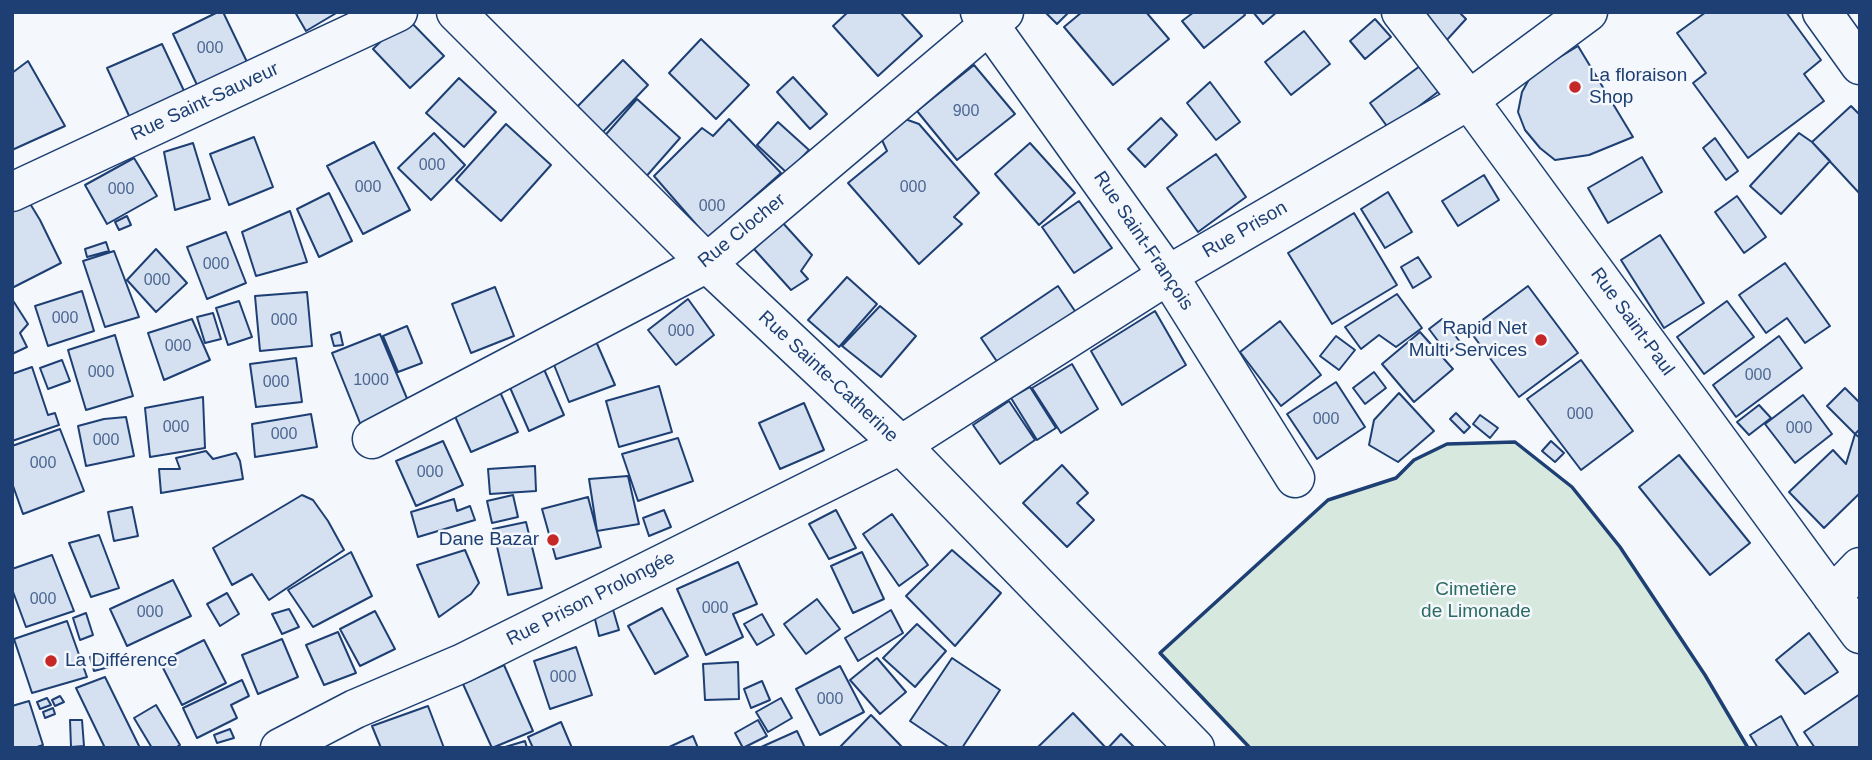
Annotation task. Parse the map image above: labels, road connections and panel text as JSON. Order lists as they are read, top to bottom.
{
  "streets": {
    "street": [
      "Rue Saint-Sauveur",
      "Rue Prison",
      "Rue Clocher",
      "Rue Saint-François",
      "Rue Saint-Paul",
      "Rue Sainte-Catherine",
      "Rue Prison Prolongée"
    ]
  },
  "crossings": [
    ["Rue Prison", "Rue Saint-François"],
    ["Rue Prison", "Rue Saint-Paul"],
    ["Rue Prison", "Rue Sainte-Catherine"],
    ["Rue Prison", "Rue Prison Prolongée"],
    ["Rue Clocher", "Rue Saint-François"],
    ["Rue Clocher", "Rue Sainte-Catherine"],
    ["Rue Sainte-Catherine", "Rue Prison Prolongée"]
  ],
  "parks": ["Cimetière de Limonade"],
  "places": [
    "La floraison Shop",
    "Rapid Net Multi Services",
    "Dane Bazar",
    "La Différence"
  ],
  "house_numbers": [
    "000",
    "900",
    "000",
    "000",
    "000",
    "000",
    "000",
    "000",
    "000",
    "000",
    "000",
    "000",
    "000",
    "000",
    "000",
    "1000",
    "000",
    "000",
    "000",
    "000",
    "000",
    "000",
    "000",
    "000",
    "000",
    "000",
    "000",
    "000",
    "000",
    "000"
  ]
}
